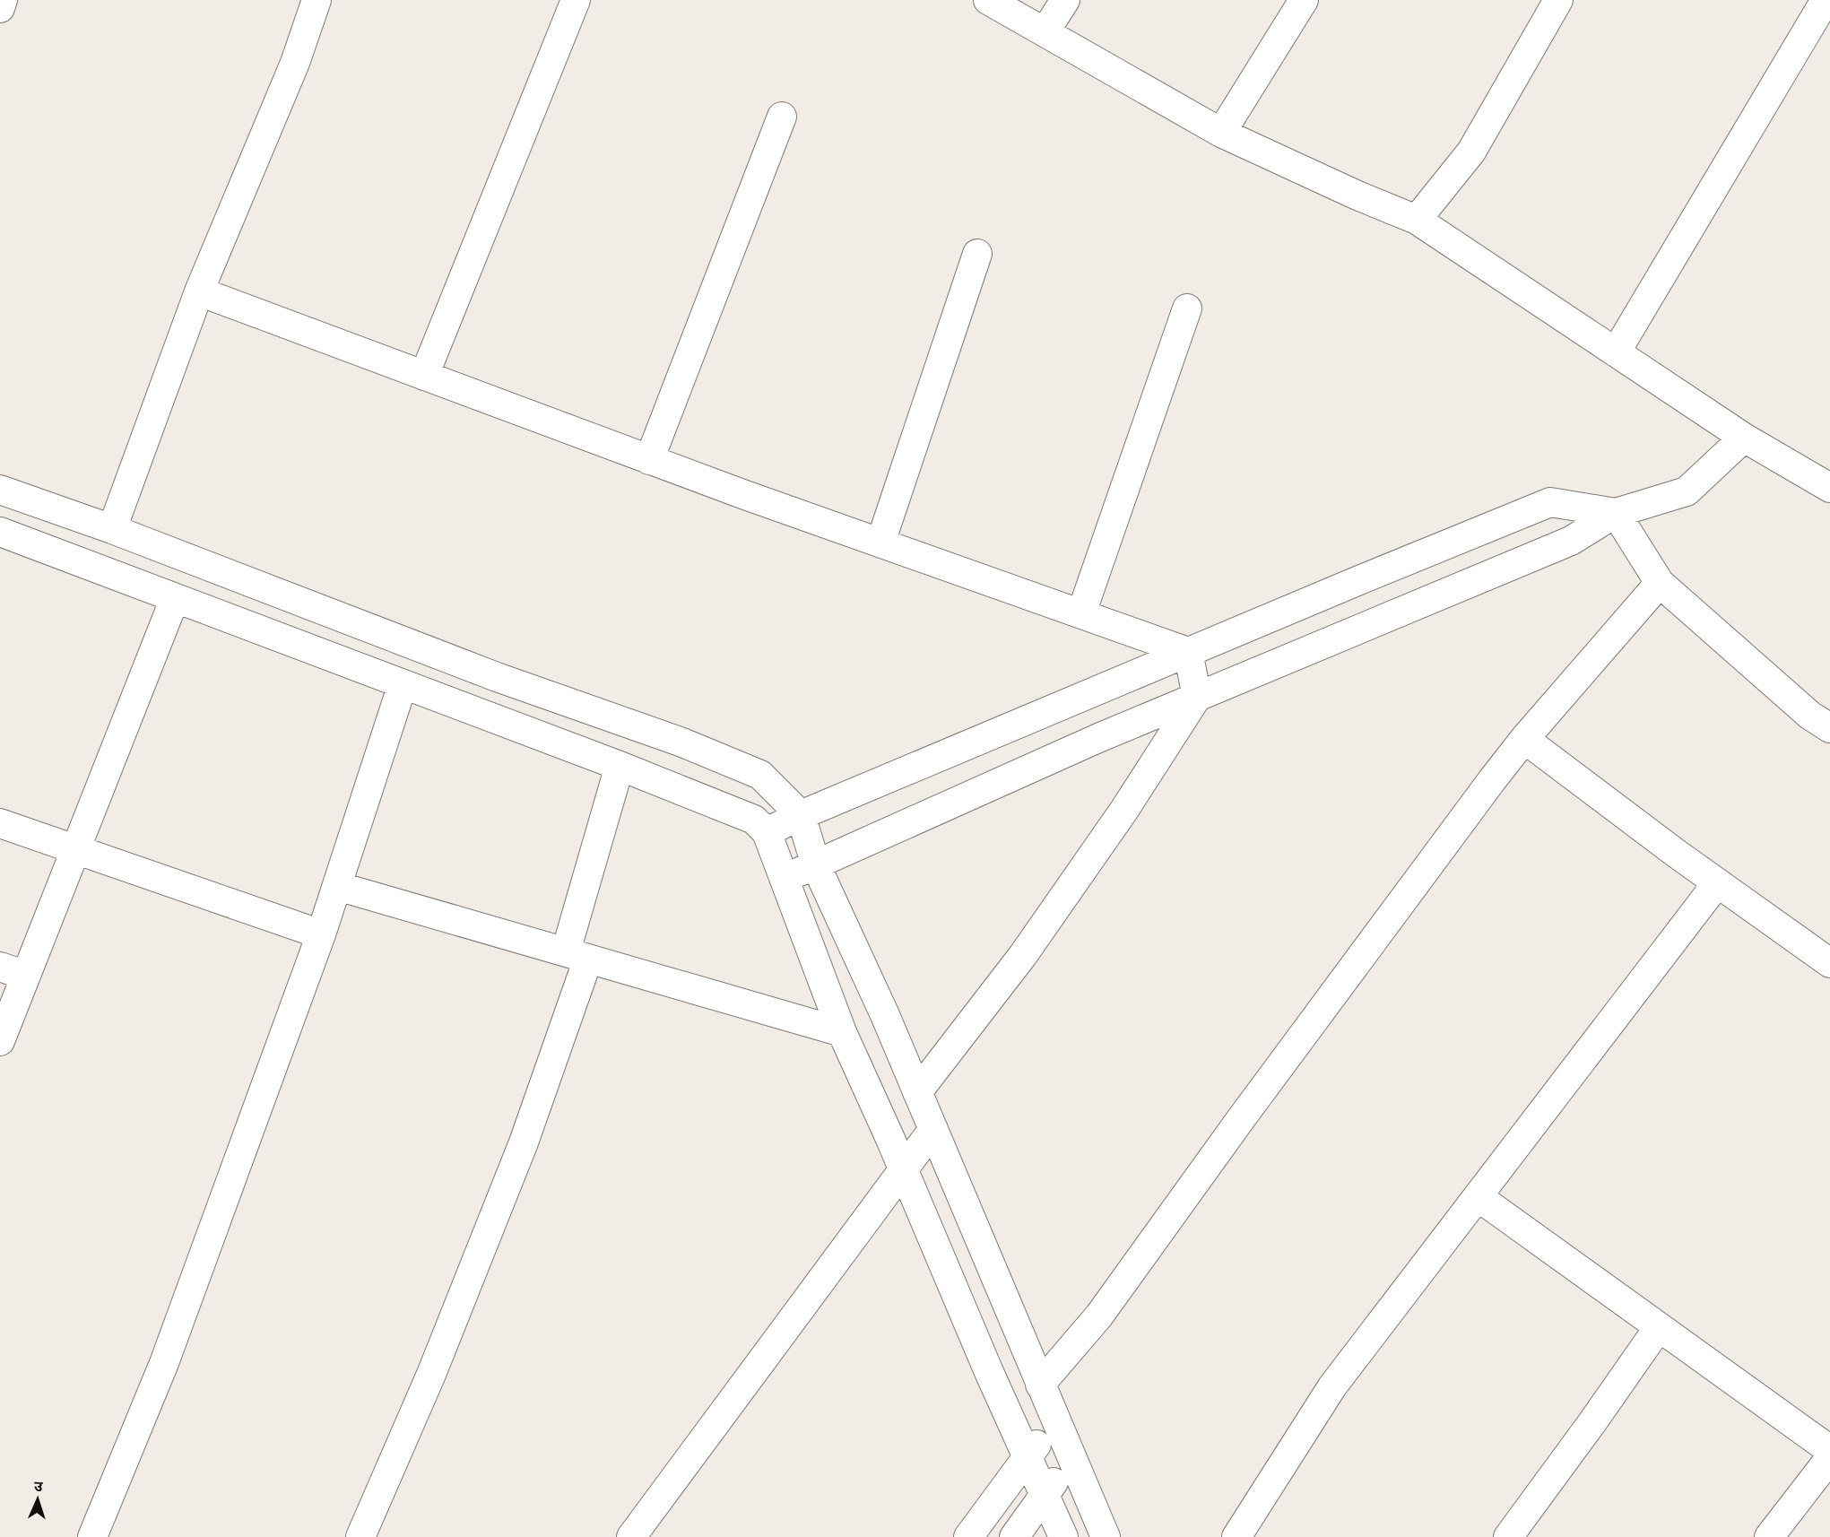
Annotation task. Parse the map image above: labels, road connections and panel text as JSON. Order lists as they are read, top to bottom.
{
  "north": "top"
}
